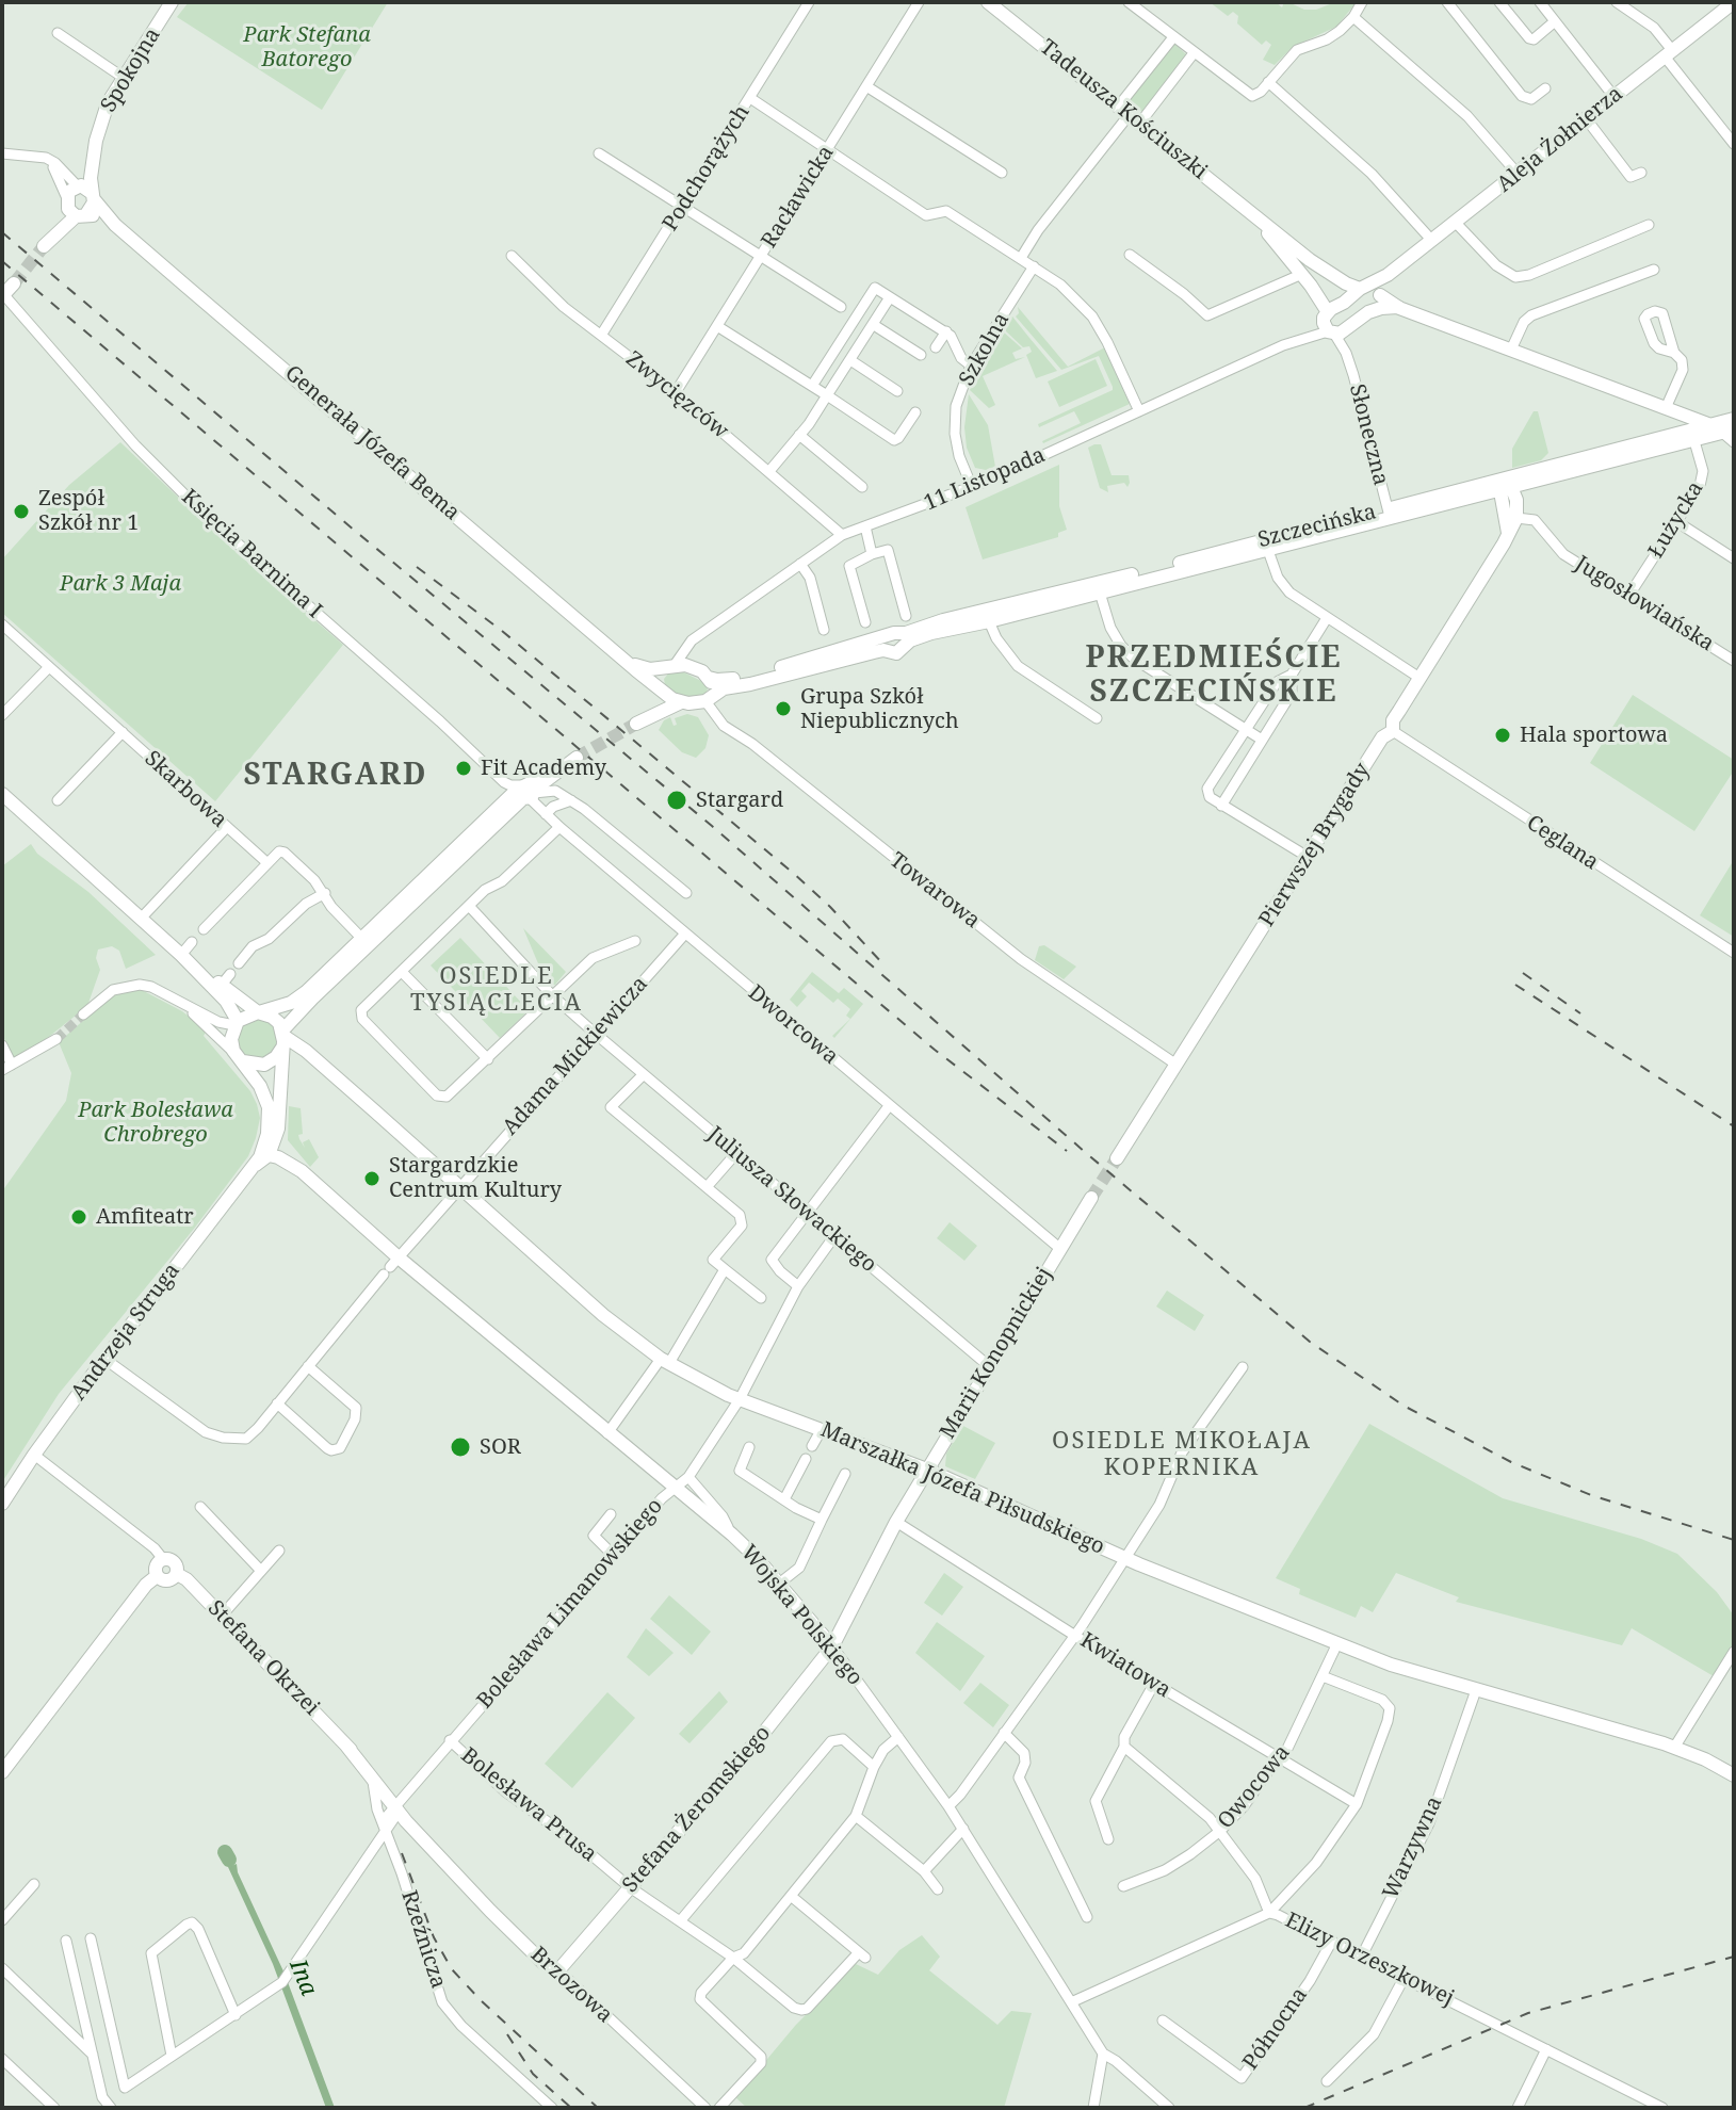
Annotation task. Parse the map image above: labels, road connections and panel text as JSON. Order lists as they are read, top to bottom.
{
  "streets": {
    "street": [
      "Spokojna",
      "Tadeusza Kościuszki",
      "Aleja Żołnierza",
      "Podchorążych",
      "Racławicka",
      "Szkolna",
      "Zwycięzców",
      "Słoneczna",
      "Generała Józefa Bema",
      "11 Listopada",
      "Łużycka",
      "Szczecińska",
      "Księcia Barnima I",
      "Jugosłowiańska",
      "Skarbowa",
      "Ceglana",
      "Pierwszej Brygady",
      "Towarowa",
      "Dworcowa",
      "Adama Mickiewicza",
      "Juliusza Słowackiego",
      "Andrzeja Struga",
      "Marii Konopnickiej",
      "Marszałka Józefa Piłsudskiego",
      "Bolesława Limanowskiego",
      "Wojska Polskiego",
      "Stefana Okrzei",
      "Kwiatowa",
      "Owocowa",
      "Bolesława Prusa",
      "Stefana Żeromskiego",
      "Warzywna",
      "Rzeźnicza",
      "Elizy Orzeszkowej",
      "Brzozowa",
      "Północna"
    ]
  },
  "crossings": [
    ["Spokojna", "Generała Józefa Bema"],
    ["Tadeusza Kościuszki", "Aleja Żołnierza"],
    ["Tadeusza Kościuszki", "Słoneczna"],
    ["Tadeusza Kościuszki", "11 Listopada"],
    ["Tadeusza Kościuszki", "Łużycka"],
    ["Tadeusza Kościuszki", "Szczecińska"],
    ["Podchorążych", "Zwycięzców"],
    ["Racławicka", "Zwycięzców"],
    ["Szkolna", "11 Listopada"],
    ["Zwycięzców", "11 Listopada"],
    ["Słoneczna", "11 Listopada"],
    ["Słoneczna", "Szczecińska"],
    ["Generała Józefa Bema", "11 Listopada"],
    ["Generała Józefa Bema", "Szczecińska"],
    ["Generała Józefa Bema", "Towarowa"],
    ["11 Listopada", "Szczecińska"],
    ["11 Listopada", "Towarowa"],
    ["Łużycka", "Szczecińska"],
    ["Łużycka", "Jugosłowiańska"],
    ["Szczecińska", "Towarowa"],
    ["Księcia Barnima I", "Dworcowa"],
    ["Jugosłowiańska", "Pierwszej Brygady"],
    ["Ceglana", "Pierwszej Brygady"],
    ["Pierwszej Brygady", "Towarowa"],
    ["Dworcowa", "Adama Mickiewicza"],
    ["Dworcowa", "Marii Konopnickiej"],
    ["Adama Mickiewicza", "Juliusza Słowackiego"],
    ["Adama Mickiewicza", "Andrzeja Struga"],
    ["Adama Mickiewicza", "Marszałka Józefa Piłsudskiego"],
    ["Adama Mickiewicza", "Wojska Polskiego"],
    ["Juliusza Słowackiego", "Marii Konopnickiej"],
    ["Juliusza Słowackiego", "Bolesława Limanowskiego"],
    ["Andrzeja Struga", "Wojska Polskiego"],
    ["Marii Konopnickiej", "Marszałka Józefa Piłsudskiego"],
    ["Marii Konopnickiej", "Wojska Polskiego"],
    ["Marii Konopnickiej", "Kwiatowa"],
    ["Marii Konopnickiej", "Stefana Żeromskiego"],
    ["Marszałka Józefa Piłsudskiego", "Bolesława Limanowskiego"],
    ["Marszałka Józefa Piłsudskiego", "Owocowa"],
    ["Marszałka Józefa Piłsudskiego", "Warzywna"],
    ["Bolesława Limanowskiego", "Wojska Polskiego"],
    ["Bolesława Limanowskiego", "Stefana Okrzei"],
    ["Bolesława Limanowskiego", "Bolesława Prusa"],
    ["Bolesława Limanowskiego", "Rzeźnicza"],
    ["Bolesława Limanowskiego", "Brzozowa"],
    ["Wojska Polskiego", "Stefana Żeromskiego"],
    ["Wojska Polskiego", "Elizy Orzeszkowej"],
    ["Stefana Okrzei", "Rzeźnicza"],
    ["Stefana Okrzei", "Brzozowa"],
    ["Kwiatowa", "Owocowa"],
    ["Bolesława Prusa", "Stefana Żeromskiego"],
    ["Stefana Żeromskiego", "Brzozowa"],
    ["Warzywna", "Elizy Orzeszkowej"],
    ["Elizy Orzeszkowej", "Północna"]
  ],
  "districts": [
    "PRZEDMIEŚCIE SZCZECIŃSKIE",
    "STARGARD",
    "OSIEDLE TYSIĄCLECIA",
    "OSIEDLE MIKOŁAJA KOPERNIKA"
  ],
  "water": ["Ina"],
  "parks": ["Park Stefana Batorego", "Park 3 Maja", "Park Bolesława Chrobrego"],
  "places": [
    "Zespół Szkół nr 1",
    "Grupa Szkół Niepublicznych",
    "Hala sportowa",
    "Fit Academy",
    "Stargard",
    "Stargardzkie Centrum Kultury",
    "Amfiteatr",
    "SOR"
  ]
}
